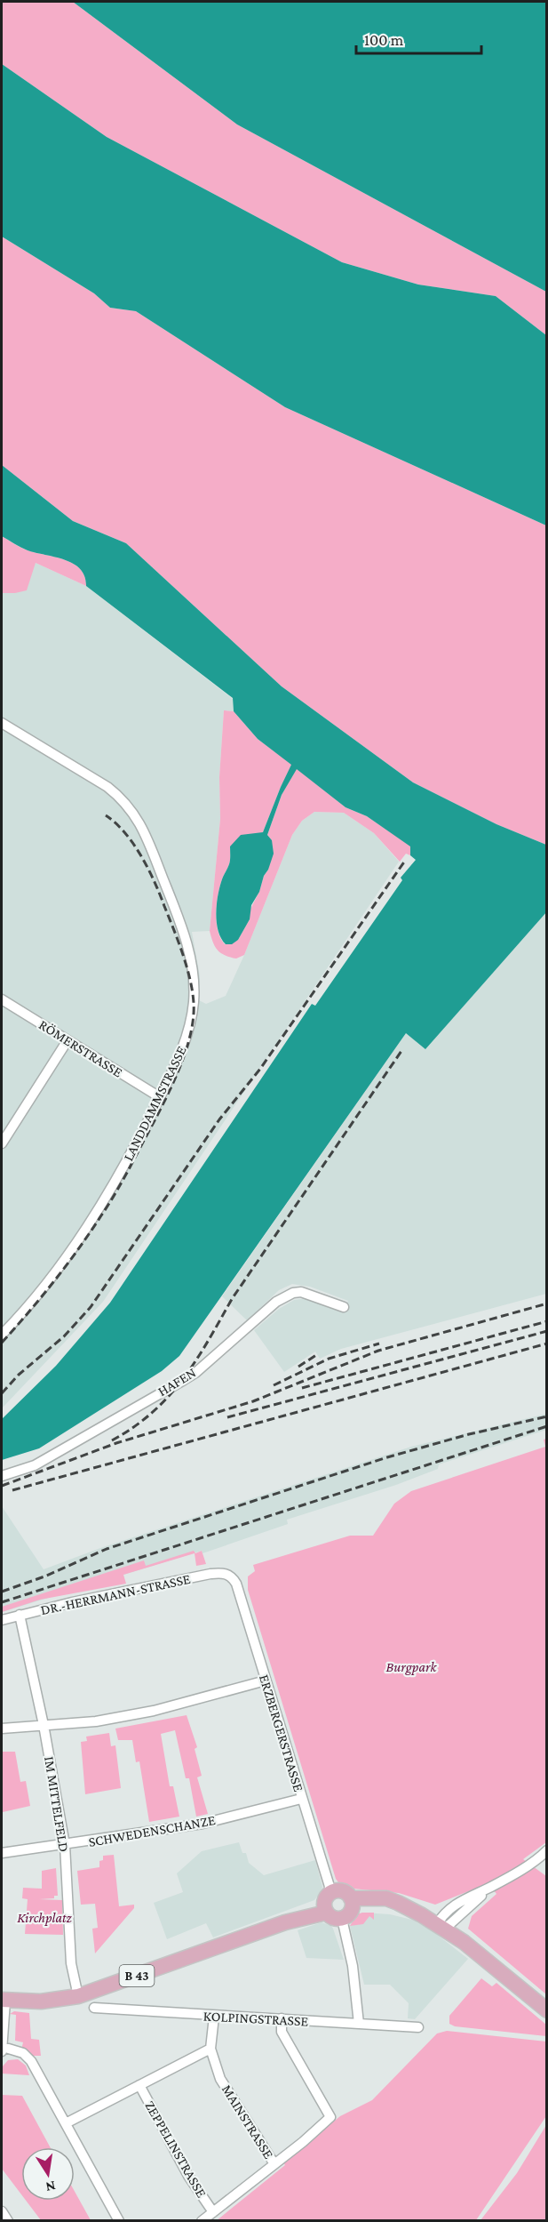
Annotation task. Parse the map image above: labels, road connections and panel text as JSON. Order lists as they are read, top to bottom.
{
  "streets": {
    "main road": ["B 43"],
    "street": [
      "RÖMERSTRASSE",
      "LANDDAMMSTRASSE",
      "HAFEN",
      "DR.-HERRMANN-STRASSE",
      "ERZBERGERSTRASSE",
      "IM MITTELFELD",
      "SCHWEDENSCHANZE",
      "KOLPINGSTRASSE",
      "MAINSTRASSE",
      "ZEPPELINSTRASSE"
    ]
  },
  "crossings": [
    ["RÖMERSTRASSE", "LANDDAMMSTRASSE"],
    ["DR.-HERRMANN-STRASSE", "ERZBERGERSTRASSE"],
    ["DR.-HERRMANN-STRASSE", "IM MITTELFELD"],
    ["ERZBERGERSTRASSE", "SCHWEDENSCHANZE"],
    ["ERZBERGERSTRASSE", "B 43"],
    ["IM MITTELFELD", "SCHWEDENSCHANZE"],
    ["IM MITTELFELD", "B 43"],
    ["KOLPINGSTRASSE", "MAINSTRASSE"]
  ],
  "parks": ["Burgpark", "Kirchplatz"],
  "scale_bar": "100 m",
  "north": "bottom"
}
